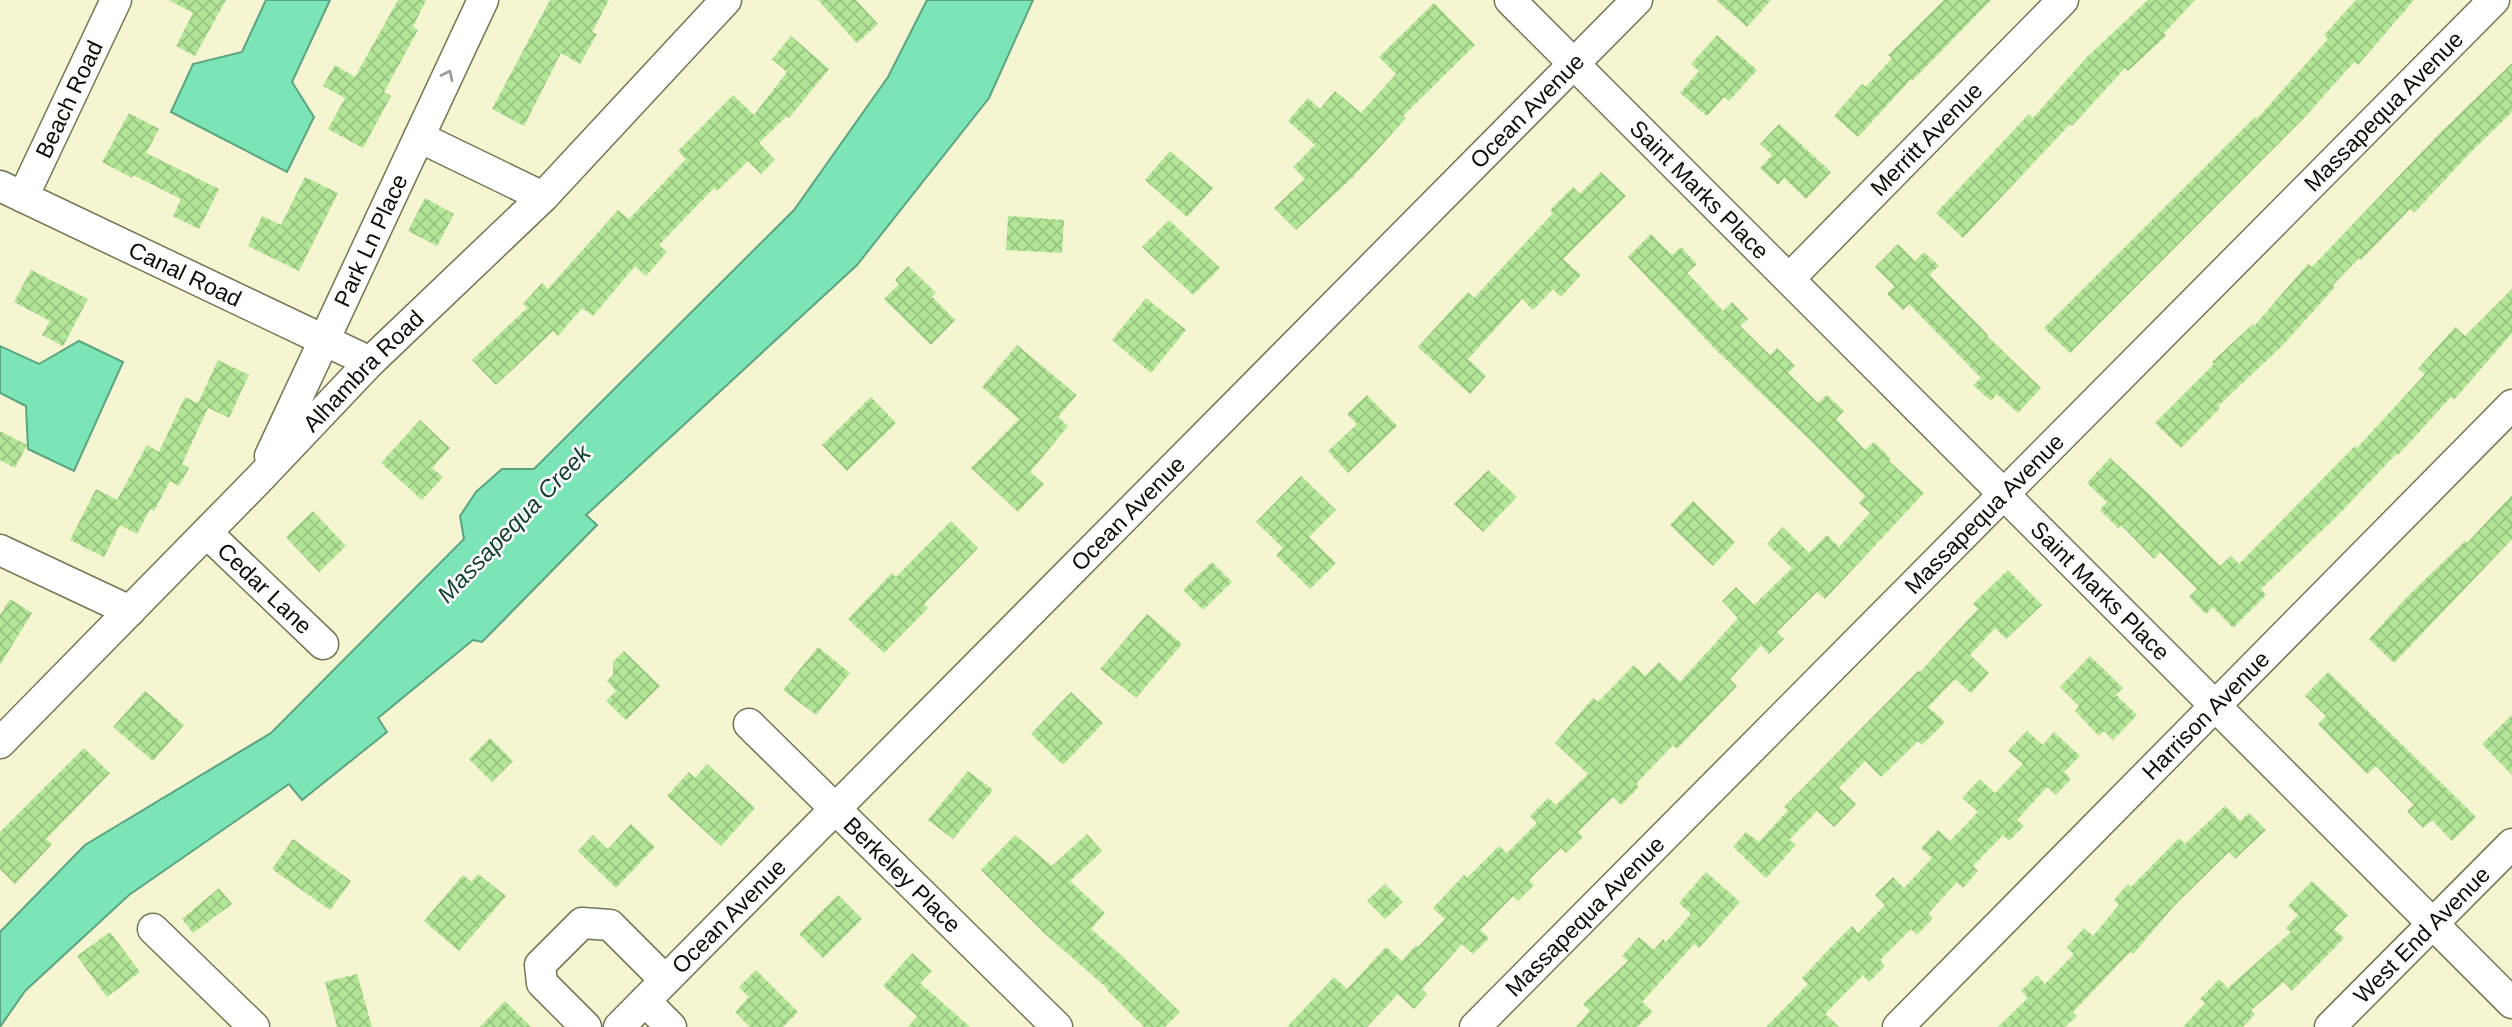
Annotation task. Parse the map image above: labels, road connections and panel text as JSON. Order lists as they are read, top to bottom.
{
  "streets": {
    "street": [
      "Beach Road",
      "Ocean Avenue",
      "Massapequa Avenue",
      "Merritt Avenue",
      "Saint Marks Place",
      "Park Ln Place",
      "Canal Road",
      "Alhambra Road",
      "Cedar Lane",
      "Harrison Avenue",
      "Berkeley Place",
      "West End Avenue"
    ]
  },
  "crossings": [
    ["Beach Road", "Canal Road"],
    ["Ocean Avenue", "Saint Marks Place"],
    ["Ocean Avenue", "Berkeley Place"],
    ["Massapequa Avenue", "Saint Marks Place"],
    ["Merritt Avenue", "Saint Marks Place"],
    ["Saint Marks Place", "Harrison Avenue"],
    ["Saint Marks Place", "West End Avenue"],
    ["Park Ln Place", "Canal Road"],
    ["Park Ln Place", "Alhambra Road"],
    ["Canal Road", "Alhambra Road"],
    ["Alhambra Road", "Cedar Lane"]
  ],
  "water": ["Massapequa Creek"]
}
